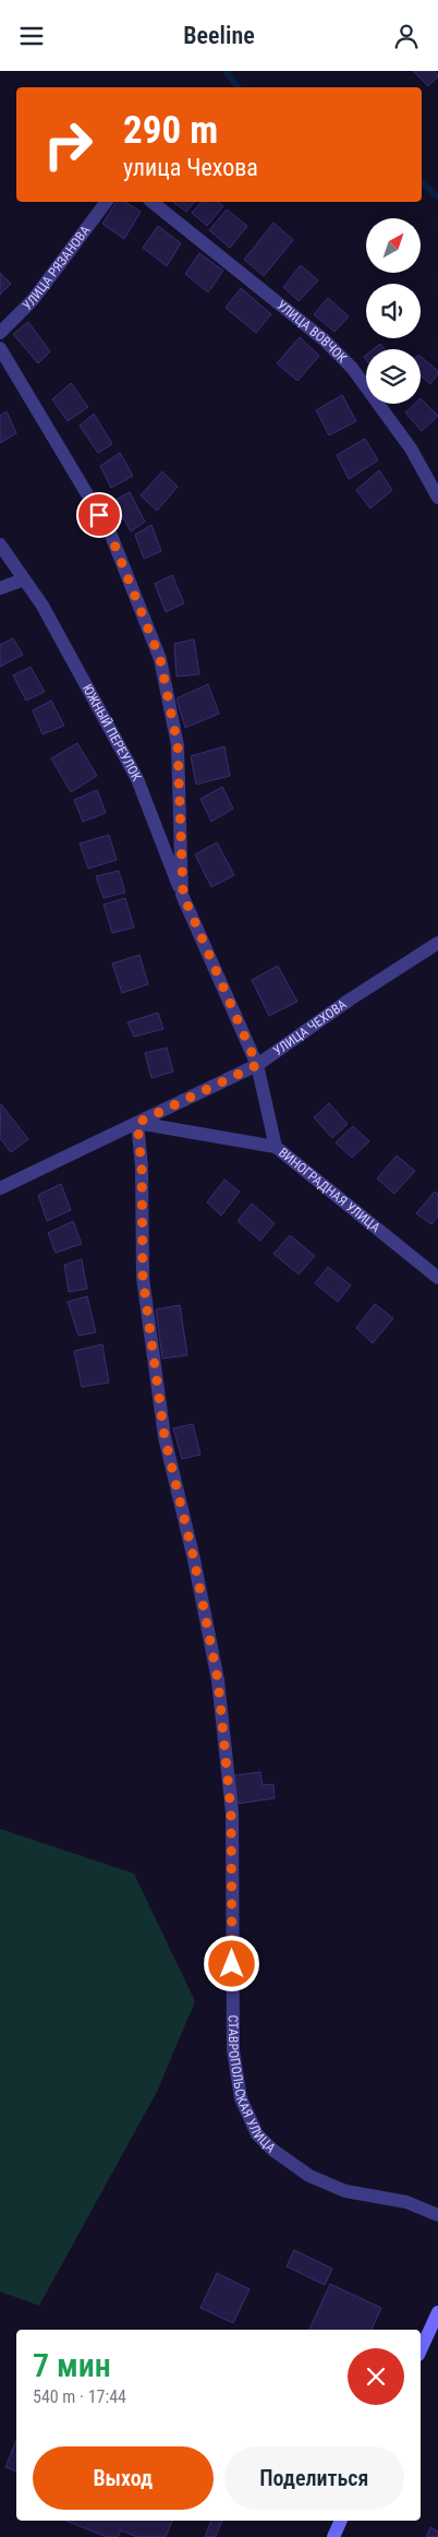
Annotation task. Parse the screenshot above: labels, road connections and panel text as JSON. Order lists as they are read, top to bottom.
{
  "streets": {
    "street": [
      "УЛИЦА РЯЗАНОВА",
      "УЛИЦА ВОВЧОК",
      "ЮЖНЫЙ ПЕРЕУЛОК",
      "УЛИЦА ЧЕХОВА",
      "ВИНОГРАДНАЯ УЛИЦА",
      "СТАВРОПОЛЬСКАЯ УЛИЦА"
    ]
  },
  "crossings": [
    ["ЮЖНЫЙ ПЕРЕУЛОК", "ВИНОГРАДНАЯ УЛИЦА"],
    ["УЛИЦА ЧЕХОВА", "ВИНОГРАДНАЯ УЛИЦА"],
    ["УЛИЦА ЧЕХОВА", "СТАВРОПОЛЬСКАЯ УЛИЦА"]
  ],
  "north": "top right",
  "page": {
    "header": "Beeline",
    "turn": ["290 m", "улица Чехова"],
    "heading": ["7 мин", "540 m · 17:44"],
    "buttons": ["Выход", "Поделиться"]
  }
}
